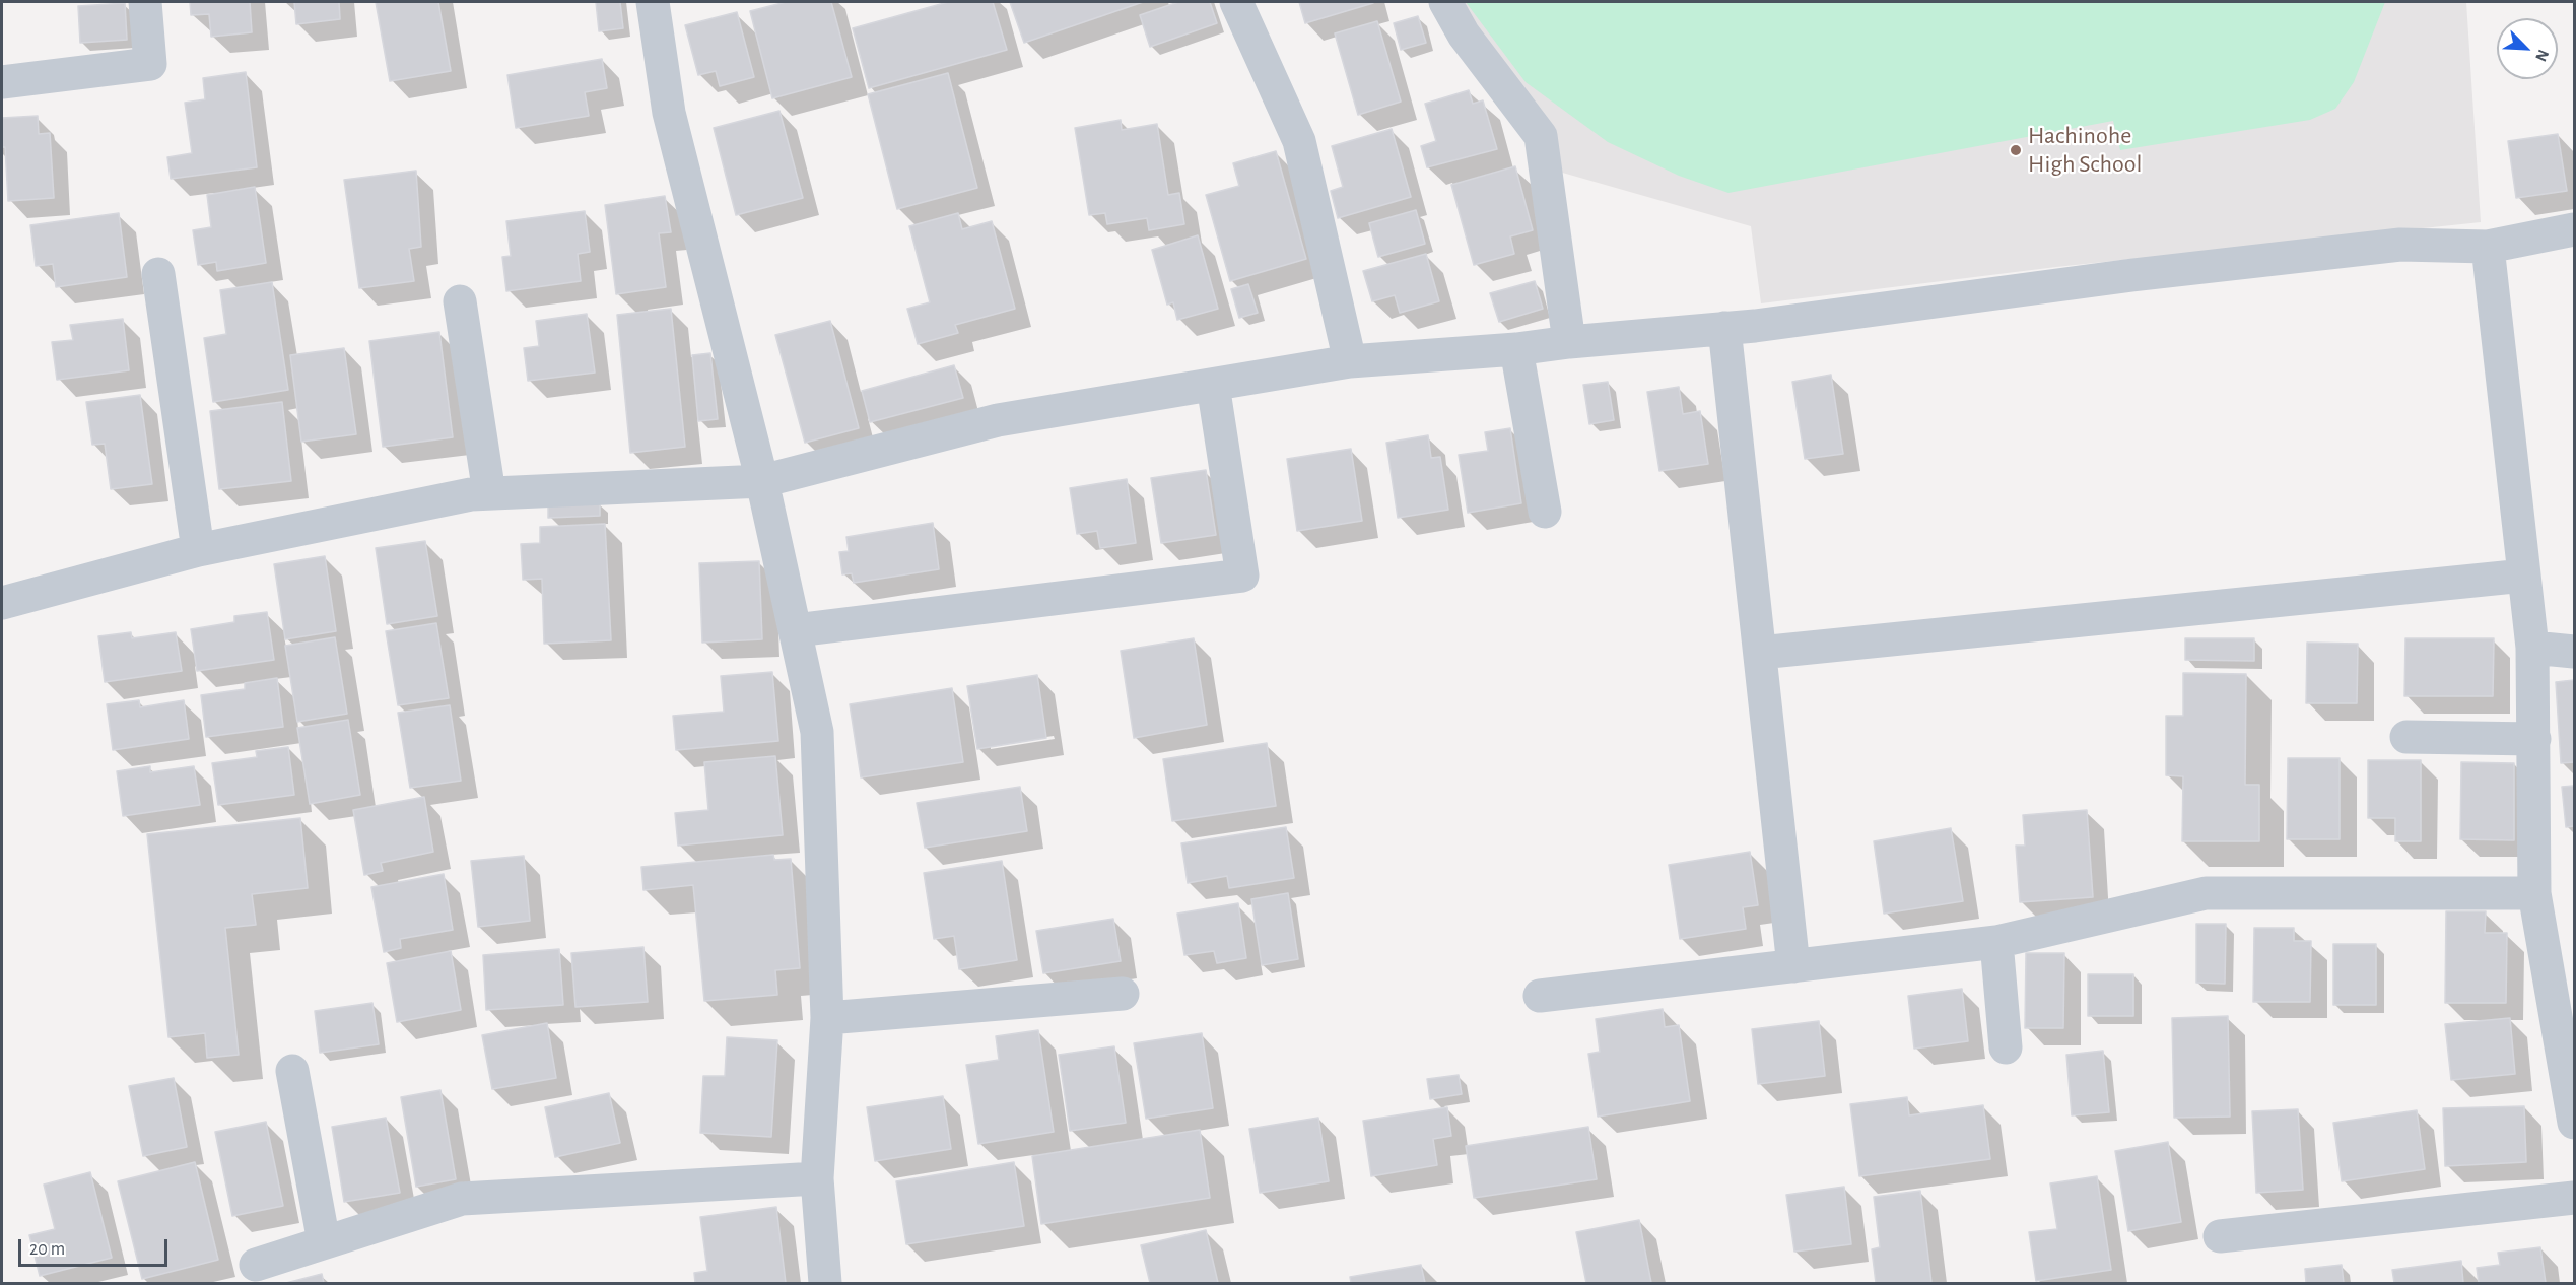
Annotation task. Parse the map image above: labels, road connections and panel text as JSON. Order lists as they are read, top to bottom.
{
  "places": ["Hachinohe High School"],
  "scale_bar": "20 m",
  "north": "bottom right"
}
